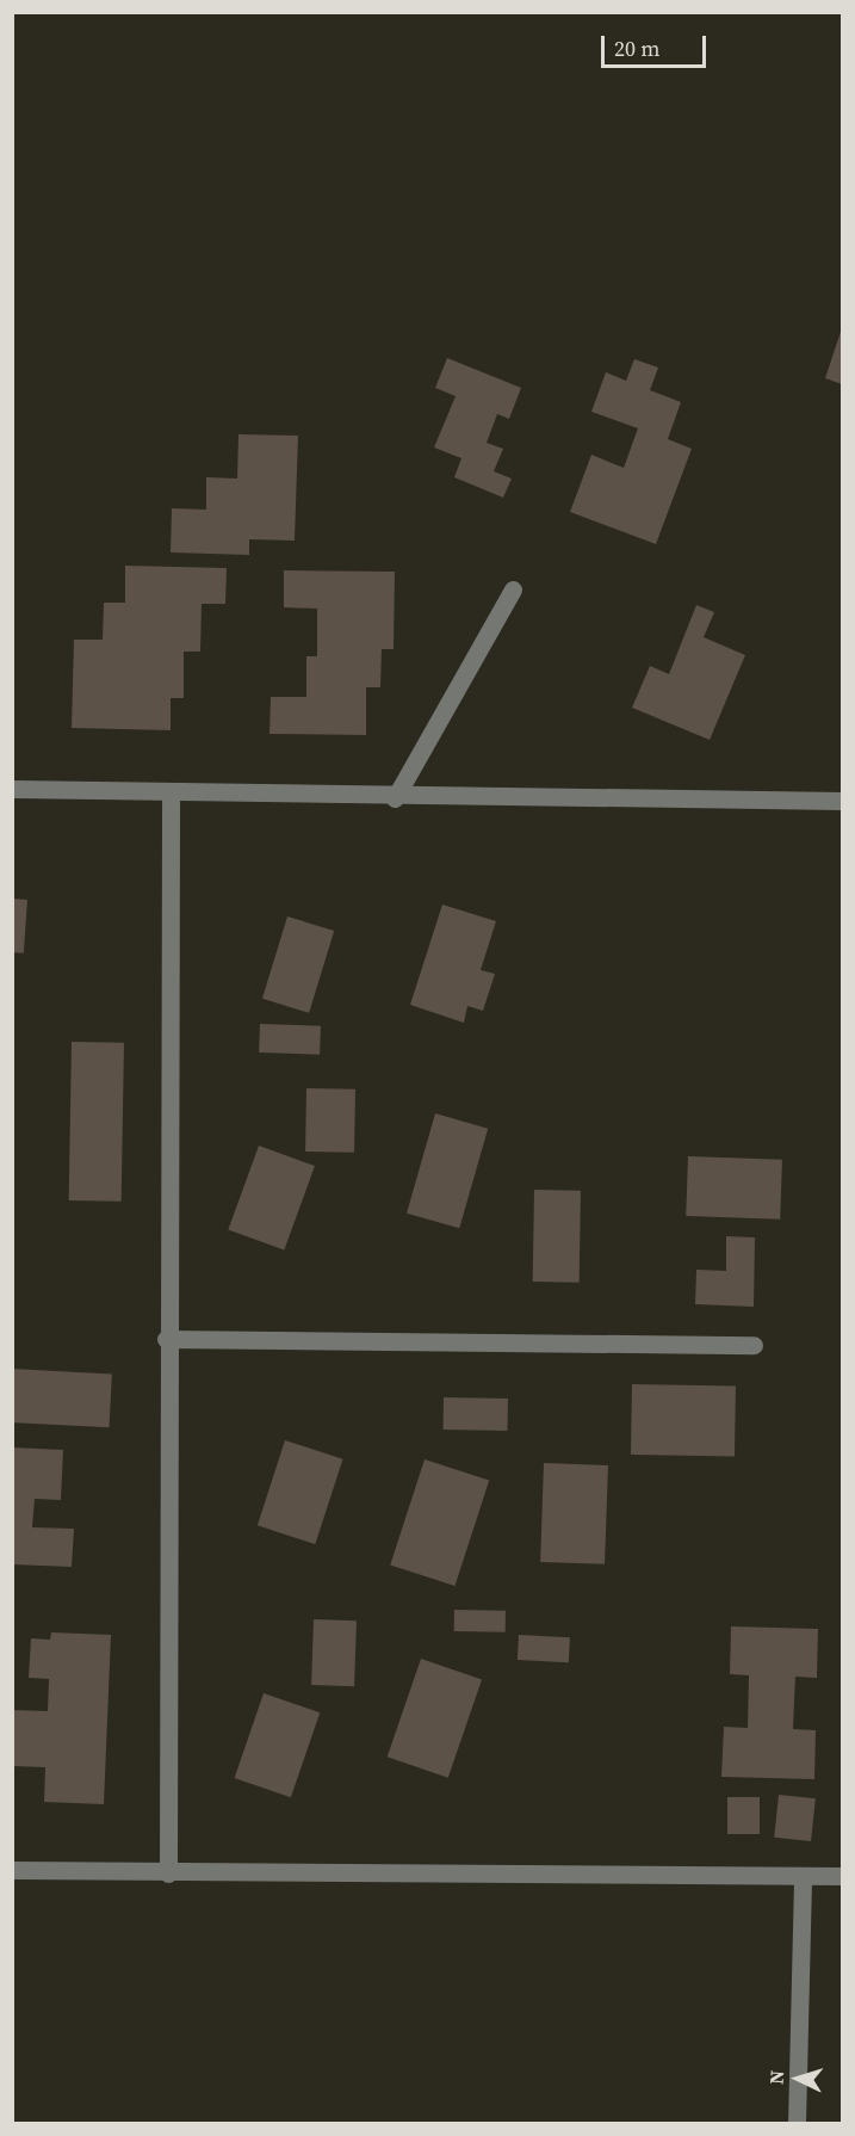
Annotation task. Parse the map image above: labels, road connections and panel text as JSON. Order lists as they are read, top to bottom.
{
  "scale_bar": "20 m",
  "north": "left"
}
